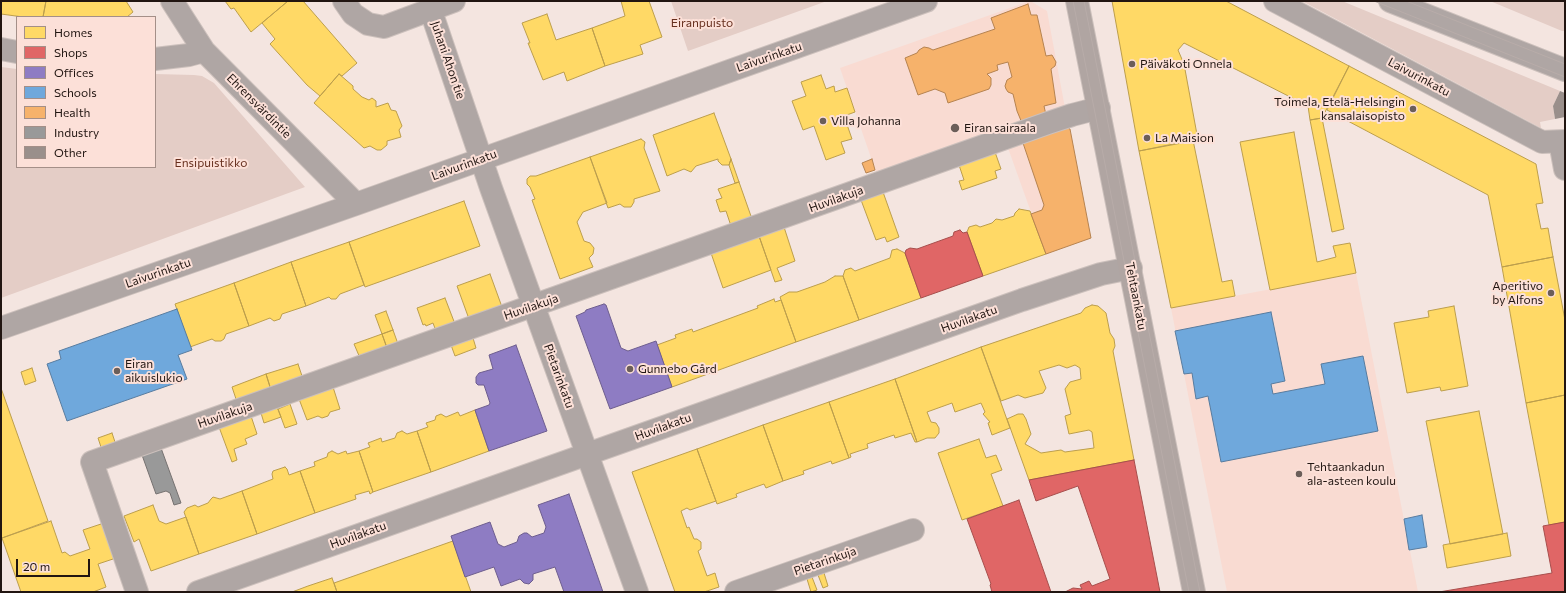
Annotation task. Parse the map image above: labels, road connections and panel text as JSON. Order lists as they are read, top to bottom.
{
  "streets": {
    "street": [
      "Laivurinkatu",
      "Juhani Ahon tie",
      "Ehrensvärdintie",
      "Huvilakuja",
      "Tehtaankatu",
      "Huvilakatu",
      "Pietarinkatu",
      "Pietarinkuja"
    ]
  },
  "crossings": [
    ["Laivurinkatu", "Juhani Ahon tie"],
    ["Laivurinkatu", "Ehrensvärdintie"],
    ["Laivurinkatu", "Pietarinkatu"],
    ["Juhani Ahon tie", "Pietarinkatu"],
    ["Huvilakuja", "Tehtaankatu"],
    ["Huvilakuja", "Pietarinkatu"],
    ["Tehtaankatu", "Huvilakatu"],
    ["Huvilakatu", "Pietarinkatu"]
  ],
  "parks": ["Eiranpuisto", "Ensipuistikko"],
  "places": [
    "Päiväkoti Onnela",
    "Toimela, Etelä-Helsingin kansalaisopisto",
    "Villa Johanna",
    "Eiran sairaala",
    "La Maision",
    "Aperitivo by Alfons",
    "Gunnebo Gård",
    "Eiran aikuislukio",
    "Tehtaankadun ala-asteen koulu"
  ],
  "legend": [
    "Homes",
    "Shops",
    "Offices",
    "Schools",
    "Health",
    "Industry",
    "Other"
  ],
  "scale_bar": "20 m"
}
